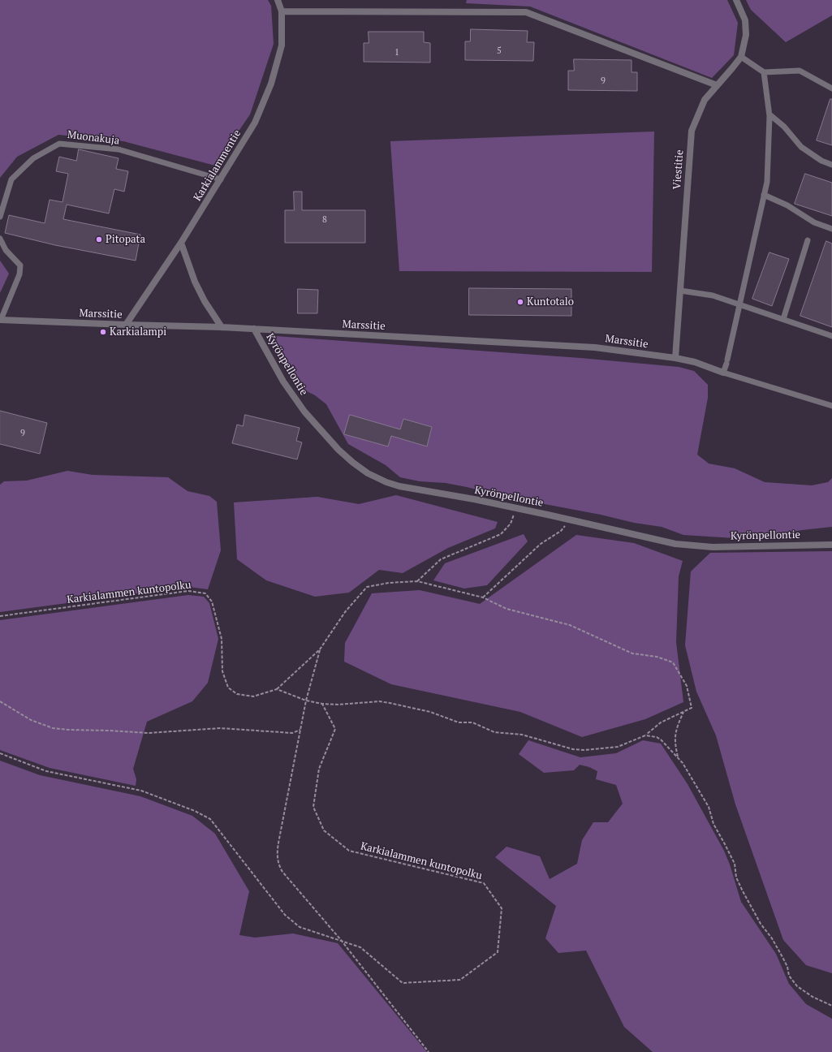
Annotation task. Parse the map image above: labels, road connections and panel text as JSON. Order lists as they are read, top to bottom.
{
  "streets": {
    "street": [
      "Karkialammentie",
      "Viestitie",
      "Marssitie",
      "Kyrönpellontie"
    ],
    "lane": ["Muonakuja"],
    "path": ["Karkialammen kuntopolku"]
  },
  "crossings": [
    ["Muonakuja", "Karkialammentie"],
    ["Karkialammentie", "Marssitie"],
    ["Viestitie", "Marssitie"],
    ["Marssitie", "Kyrönpellontie"]
  ],
  "places": ["Pitopata", "Kuntotalo", "Karkialampi"],
  "house_numbers": [
    "5",
    "1",
    "9",
    "8",
    "9"
  ]
}
